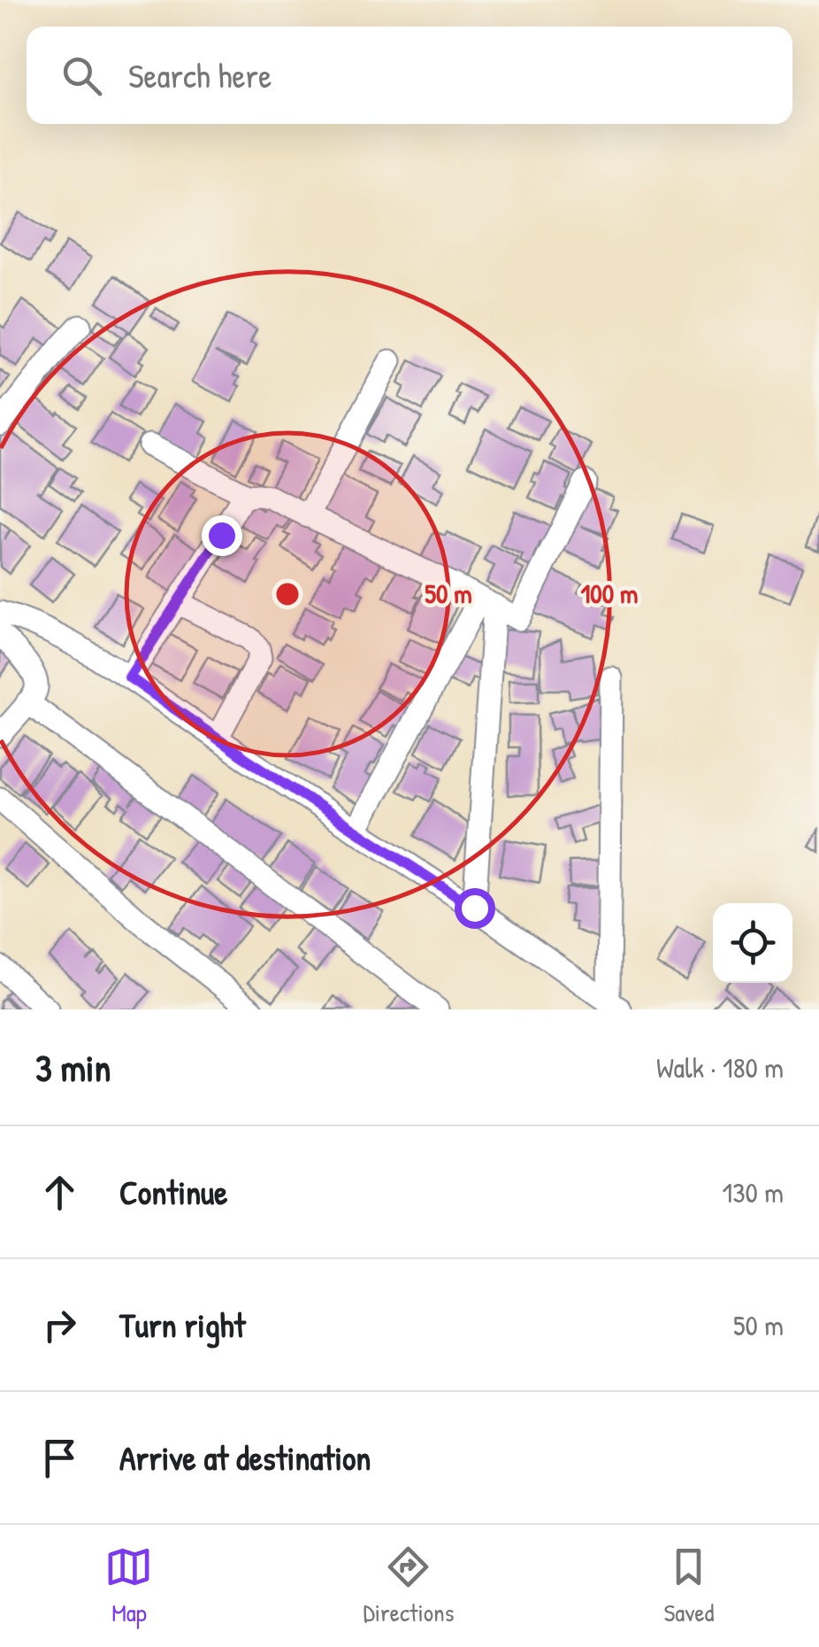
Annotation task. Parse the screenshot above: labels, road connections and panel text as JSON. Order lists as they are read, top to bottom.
{
  "page": {
    "search": "Search here",
    "heading": ["3 min", "Walk · 180 m"],
    "list": [
      ["Continue", "130 m"],
      ["Turn right", "50 m"],
      "Arrive at destination"
    ],
    "nav": ["Map", "Directions", "Saved"]
  },
  "rings": ["50 m", "100 m"]
}
